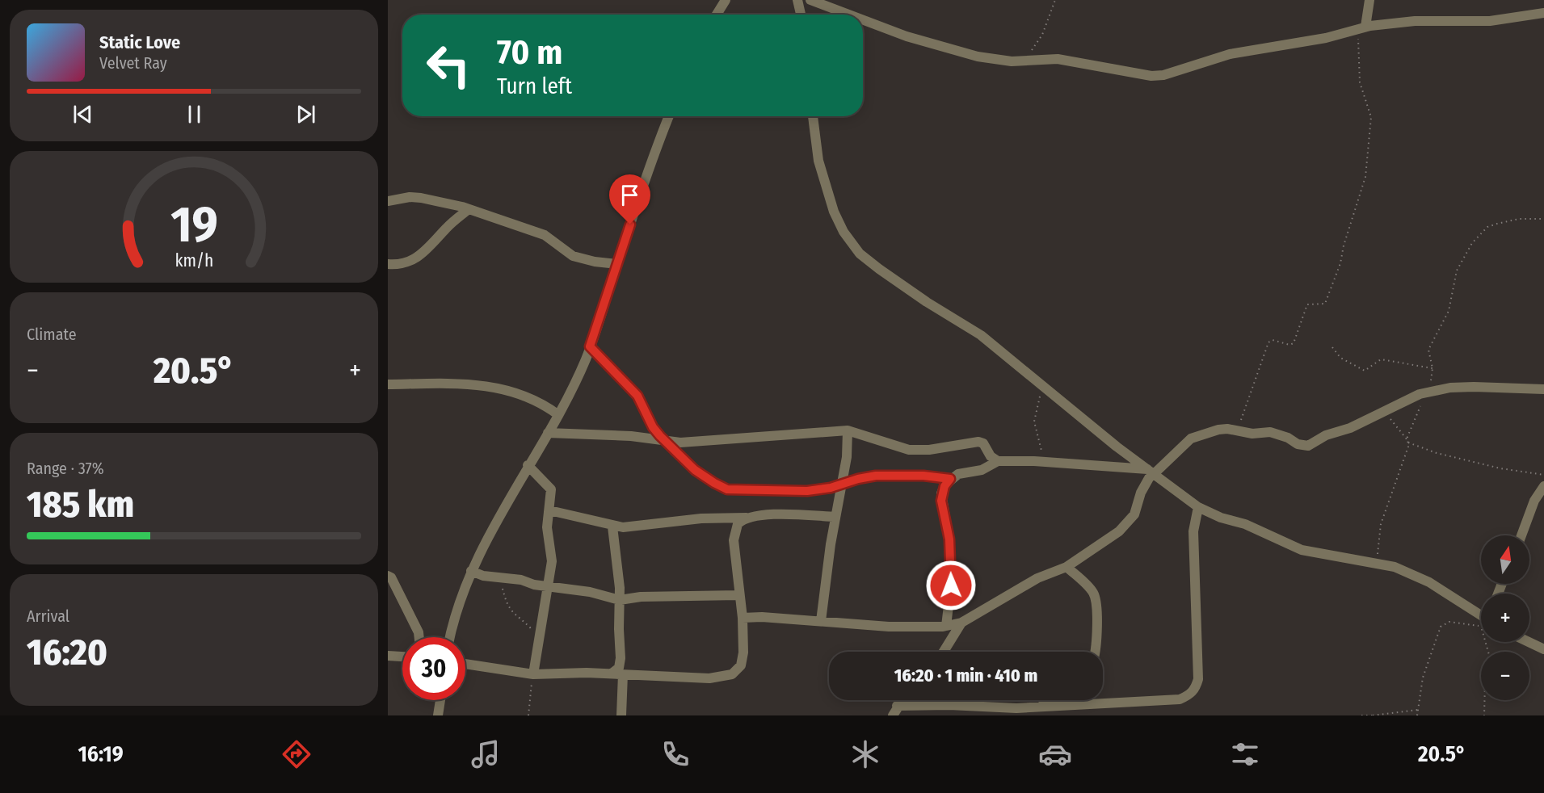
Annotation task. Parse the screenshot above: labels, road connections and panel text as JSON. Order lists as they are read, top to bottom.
{
  "north": "top",
  "page": {
    "turn": ["70 m", "Turn left"],
    "song": ["Static Love", "Velvet Ray"],
    "tile": [
      "Climate",
      ["Range · 37%", "185 km"],
      ["Arrival", "16:20"]
    ],
    "heat": ["−", "20.5°", "+"],
    "map_buttons": ["+", "−"],
    "limit": "30",
    "trip": "16:20 · 1 min · 410 m",
    "tabs": ["16:19", "20.5°"],
    "gauge": ["19", "km/h"]
  }
}
